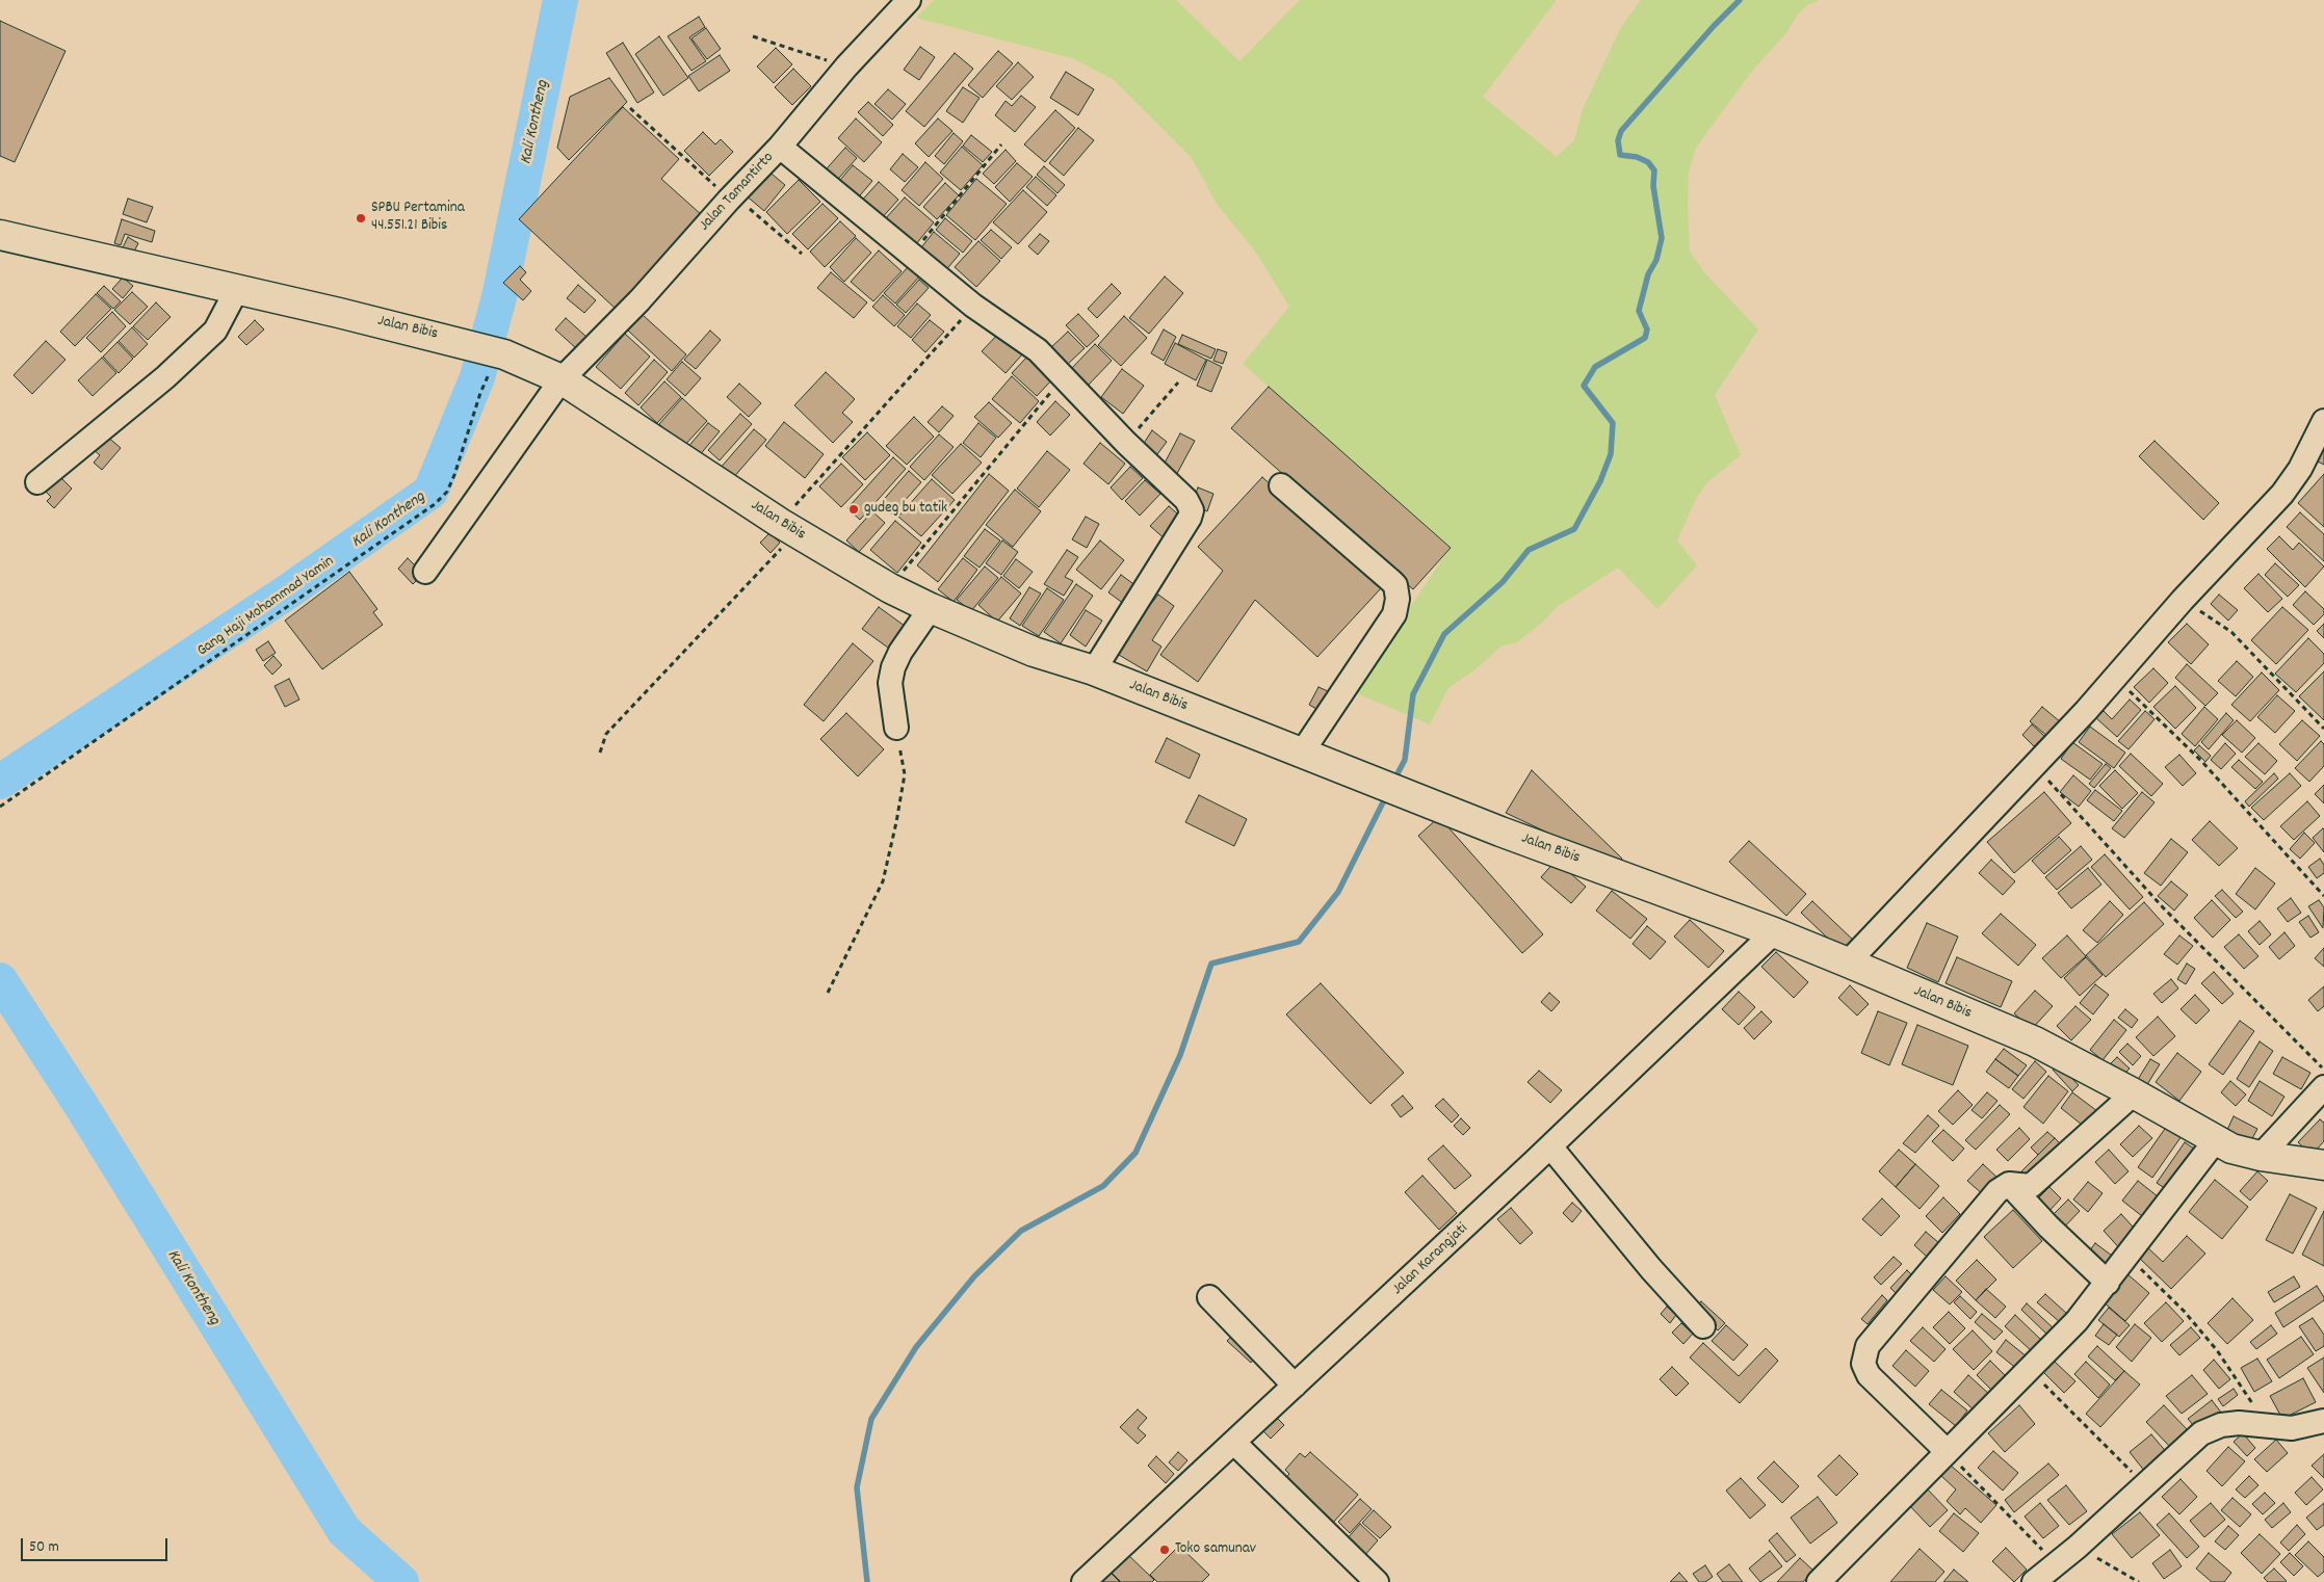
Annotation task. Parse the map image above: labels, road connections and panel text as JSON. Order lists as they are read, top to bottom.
{
  "streets": {
    "main road": ["Jalan Bibis"],
    "street": ["Jalan Tamantirto", "Jalan Karangjati"],
    "path": ["Gang Haji Mohammad Yamin"]
  },
  "crossings": [
    ["Jalan Tamantirto", "Jalan Bibis"],
    ["Jalan Bibis", "Gang Haji Mohammad Yamin"],
    ["Jalan Bibis", "Jalan Karangjati"]
  ],
  "water": ["Kali Kontheng"],
  "places": ["SPBU Pertamina 44.551.21 Bibis", "gudeg bu tatik", "Toko samunav"],
  "scale_bar": "50 m"
}
